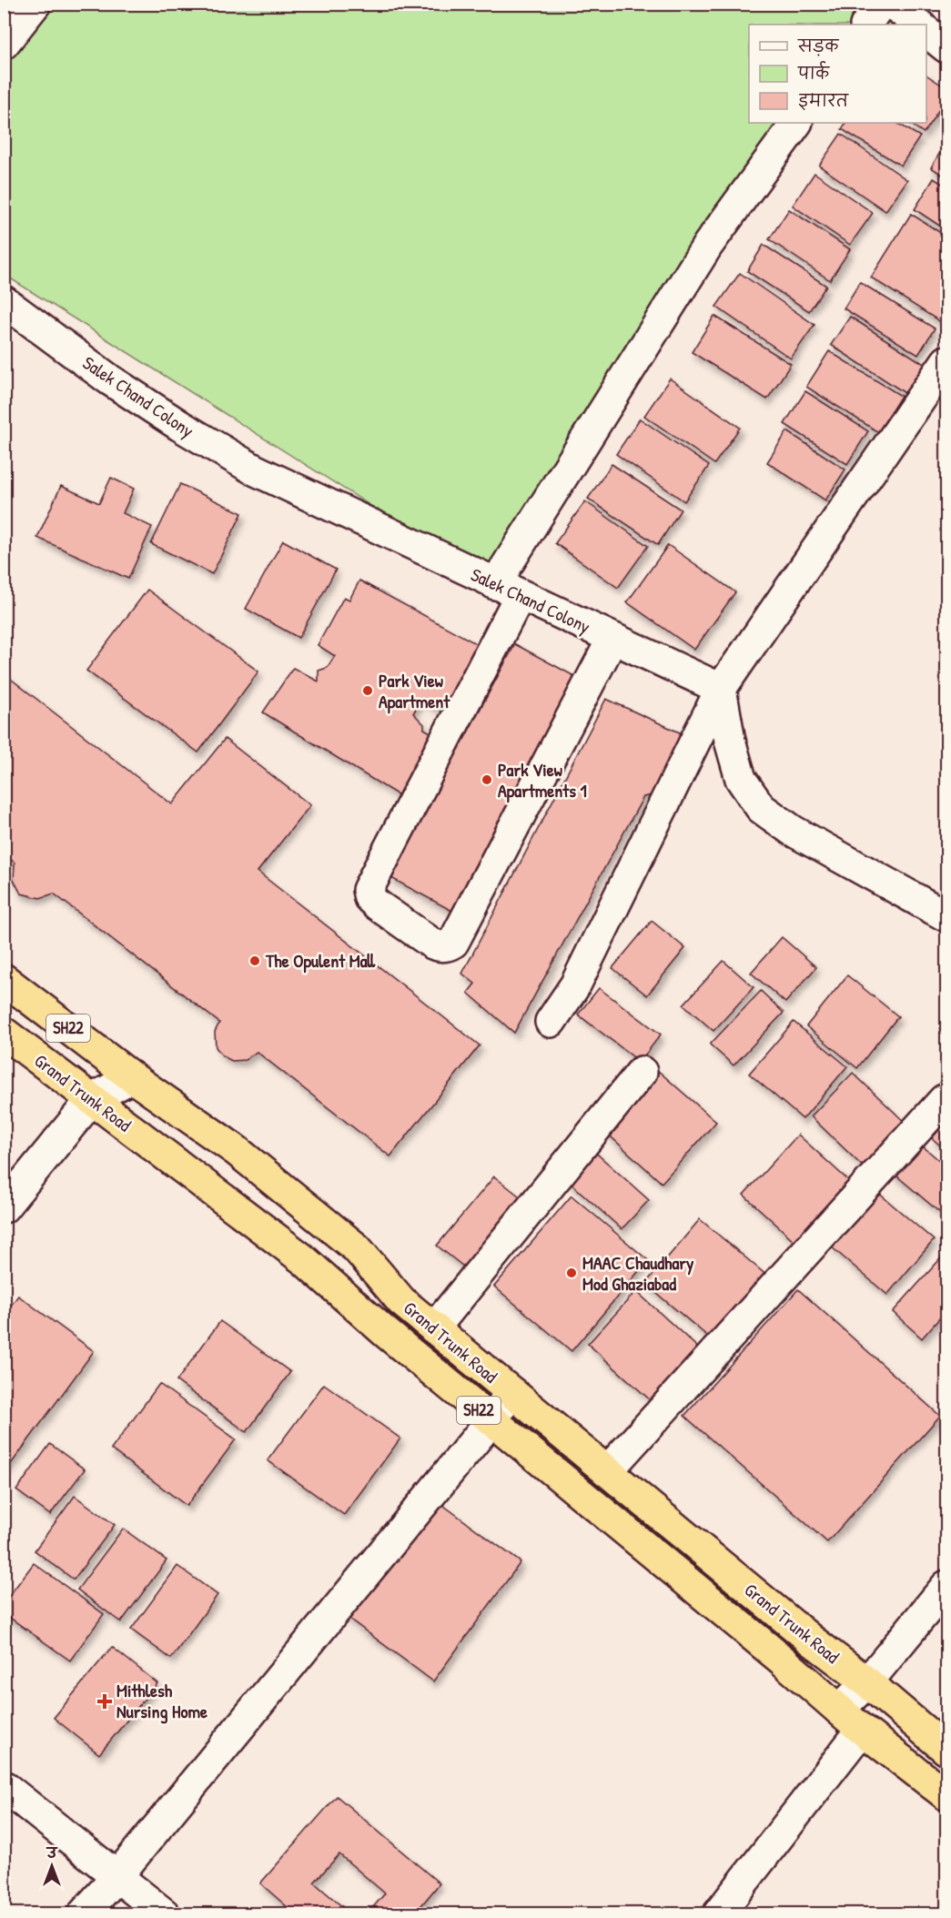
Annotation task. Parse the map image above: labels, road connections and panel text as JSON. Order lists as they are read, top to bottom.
{
  "streets": {
    "highway": ["SH22", "Grand Trunk Road"],
    "street": ["Salek Chand Colony"]
  },
  "places": {
    "other": [
      "Park View Apartment",
      "Park View Apartments 1",
      "The Opulent Mall",
      "MAAC Chaudhary Mod Ghaziabad"
    ],
    "health": ["Mithlesh Nursing Home"]
  },
  "legend": ["सड़क", "पार्क", "इमारत"],
  "north": "top"
}
